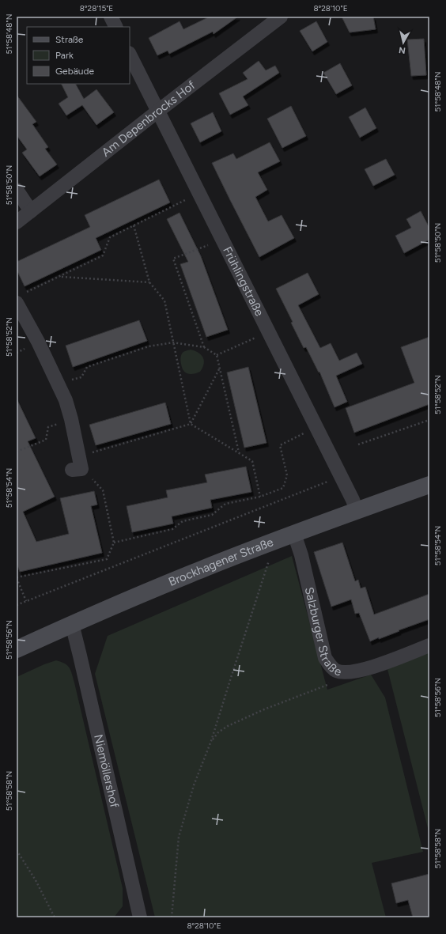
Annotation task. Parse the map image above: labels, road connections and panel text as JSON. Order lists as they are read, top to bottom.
{
  "streets": {
    "main road": ["Brockhagener Straße"],
    "street": [
      "Am Depenbrocks Hof",
      "Frühlingstraße",
      "Salzburger Straße",
      "Niemöllershof"
    ]
  },
  "crossings": [
    ["Am Depenbrocks Hof", "Frühlingstraße"],
    ["Frühlingstraße", "Brockhagener Straße"],
    ["Brockhagener Straße", "Salzburger Straße"],
    ["Brockhagener Straße", "Niemöllershof"]
  ],
  "legend": ["Straße", "Park", "Gebäude"],
  "north": "bottom",
  "coordinates": [
    "8°28'15\"E",
    "8°28'10\"E",
    "51°58'48\"N",
    "51°58'50\"N",
    "51°58'52\"N",
    "51°58'54\"N",
    "51°58'56\"N",
    "51°58'58\"N"
  ]
}
